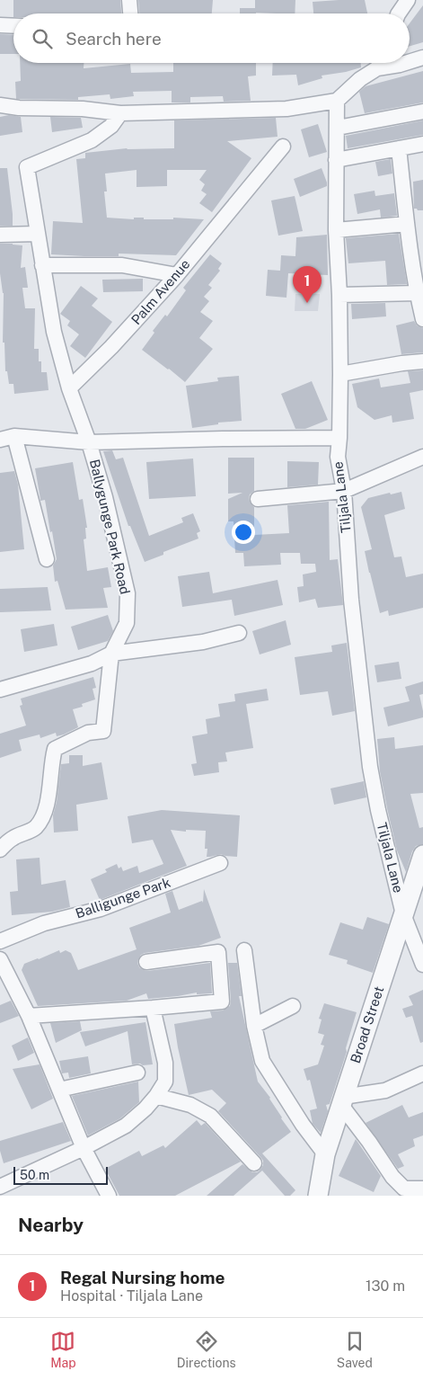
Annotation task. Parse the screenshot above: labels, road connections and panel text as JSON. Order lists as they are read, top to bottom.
{
  "streets": {
    "street": [
      "Palm Avenue",
      "Tiljala Lane",
      "Ballygunge Park Road",
      "Balligunge Park",
      "Broad Street"
    ]
  },
  "crossings": [
    ["Tiljala Lane", "Broad Street"]
  ],
  "scale_bar": "50 m",
  "page": {
    "search": "Search here",
    "pins": "1",
    "scale": "50 m",
    "heading": "Nearby",
    "list": [
      {
        "mark": "1",
        "name": "Regal Nursing home",
        "note": "Hospital · Tiljala Lane",
        "value": "130 m"
      }
    ],
    "nav": ["Map", "Directions", "Saved"]
  }
}
